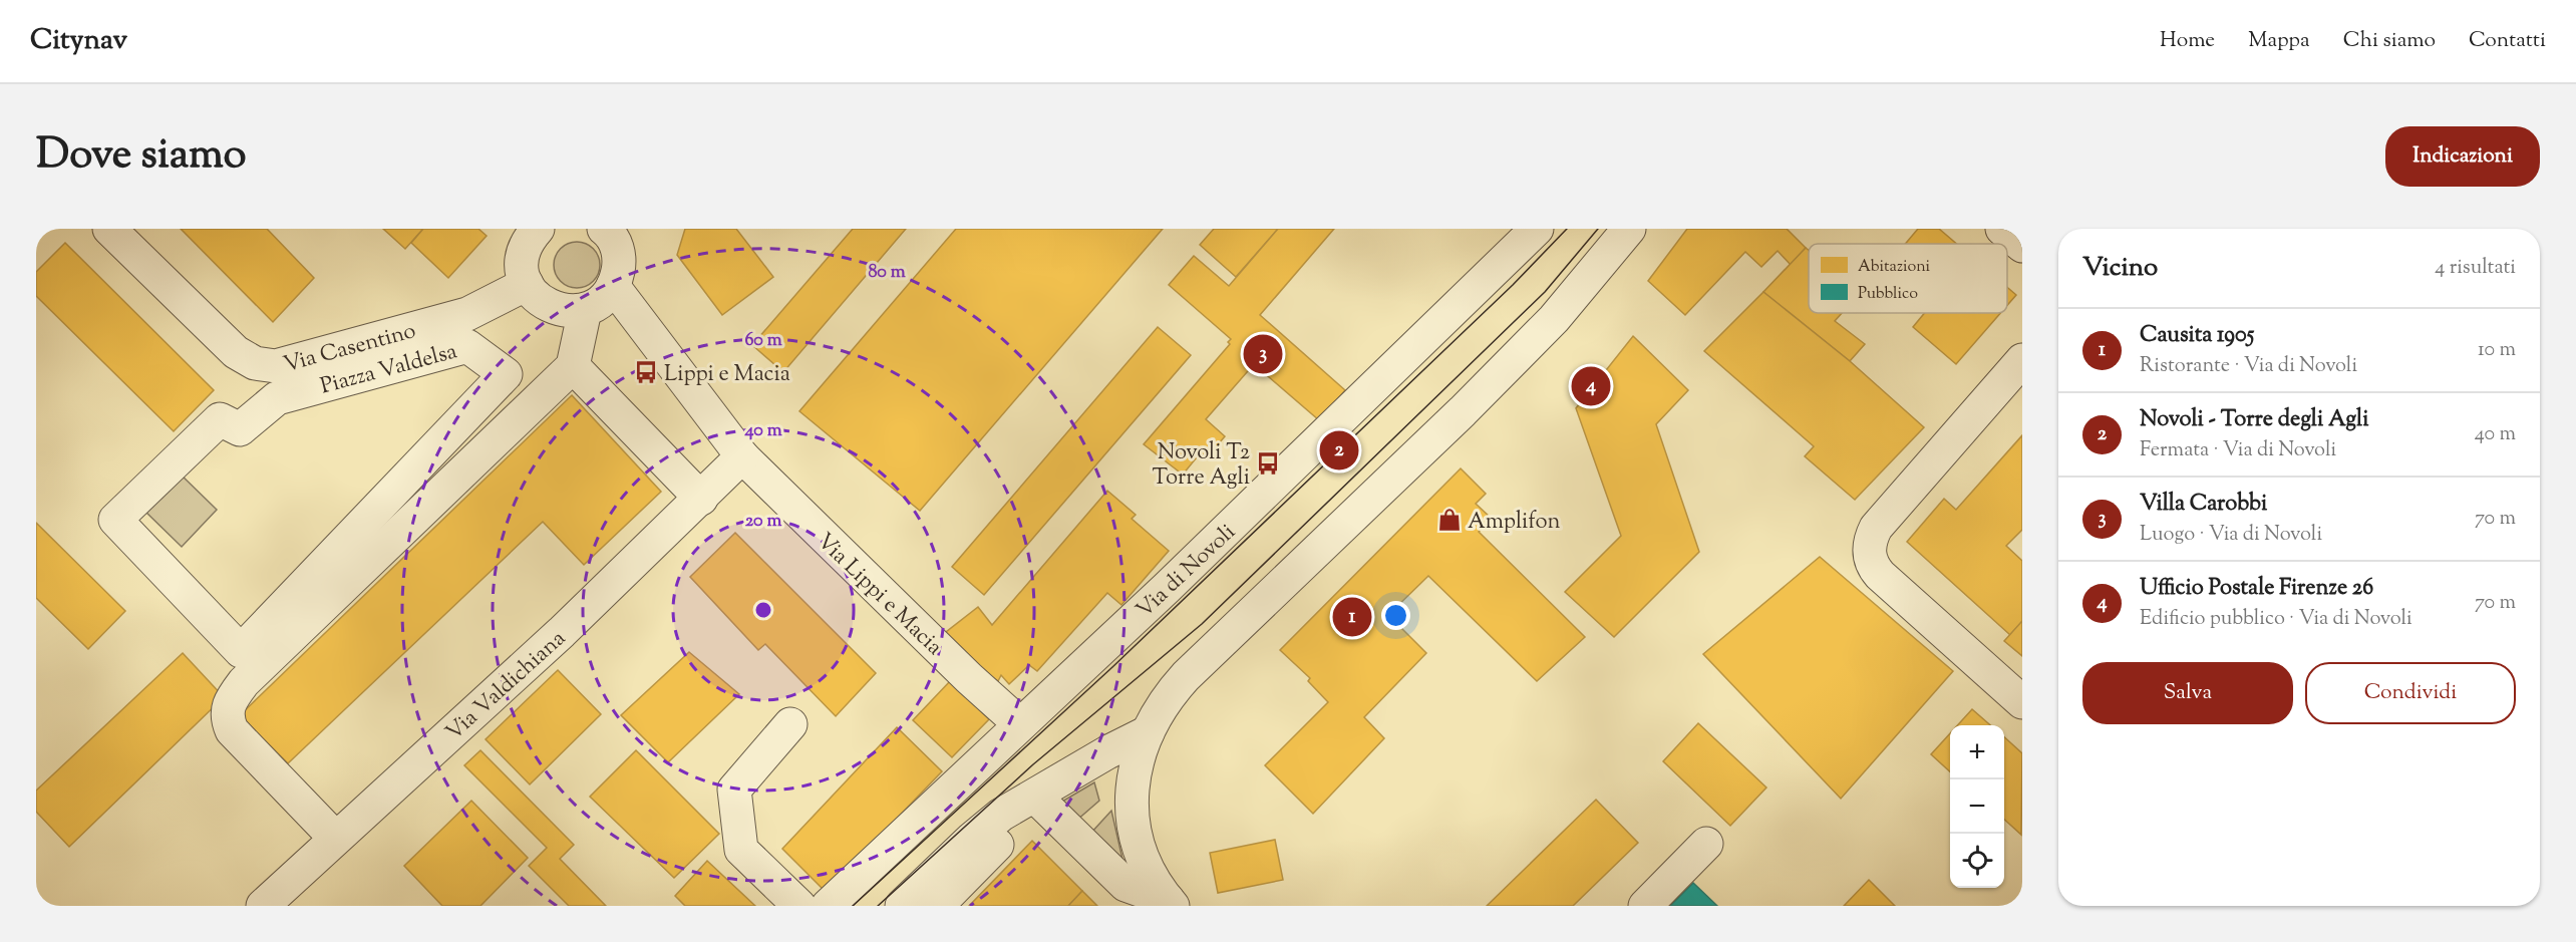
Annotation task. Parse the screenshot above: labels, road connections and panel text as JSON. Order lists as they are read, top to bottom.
{
  "streets": {
    "street": [
      "Via Casentino",
      "Piazza Valdelsa",
      "Via di Novoli",
      "Via Lippi e Macia",
      "Via Valdichiana"
    ]
  },
  "crossings": [
    ["Via di Novoli", "Via Lippi e Macia"],
    ["Via Lippi e Macia", "Via Valdichiana"]
  ],
  "places": {
    "bus stop": ["Lippi e Macia", "Novoli T2 Torre Agli"],
    "shop": ["Amplifon"]
  },
  "legend": ["Abitazioni", "Pubblico"],
  "page": {
    "header": "Citynav",
    "nav": [
      "Home",
      "Mappa",
      "Chi siamo",
      "Contatti"
    ],
    "title": "Dove siamo",
    "buttons": [
      "Indicazioni",
      ["Salva", "Condividi"]
    ],
    "heading": ["Vicino", "4 risultati"],
    "list": [
      {
        "mark": "1",
        "name": "Causita 1905",
        "note": "Ristorante · Via di Novoli",
        "value": "10 m"
      },
      {
        "mark": "2",
        "name": "Novoli - Torre degli Agli",
        "note": "Fermata · Via di Novoli",
        "value": "40 m"
      },
      {
        "mark": "3",
        "name": "Villa Carobbi",
        "note": "Luogo · Via di Novoli",
        "value": "70 m"
      },
      {
        "mark": "4",
        "name": "Ufficio Postale Firenze 26",
        "note": "Edificio pubblico · Via di Novoli",
        "value": "70 m"
      }
    ],
    "pins": [
      "3",
      "4",
      "2",
      "1"
    ],
    "map_buttons": ["+", "−"]
  },
  "rings": [
    "80 m",
    "60 m",
    "40 m",
    "20 m"
  ]
}
